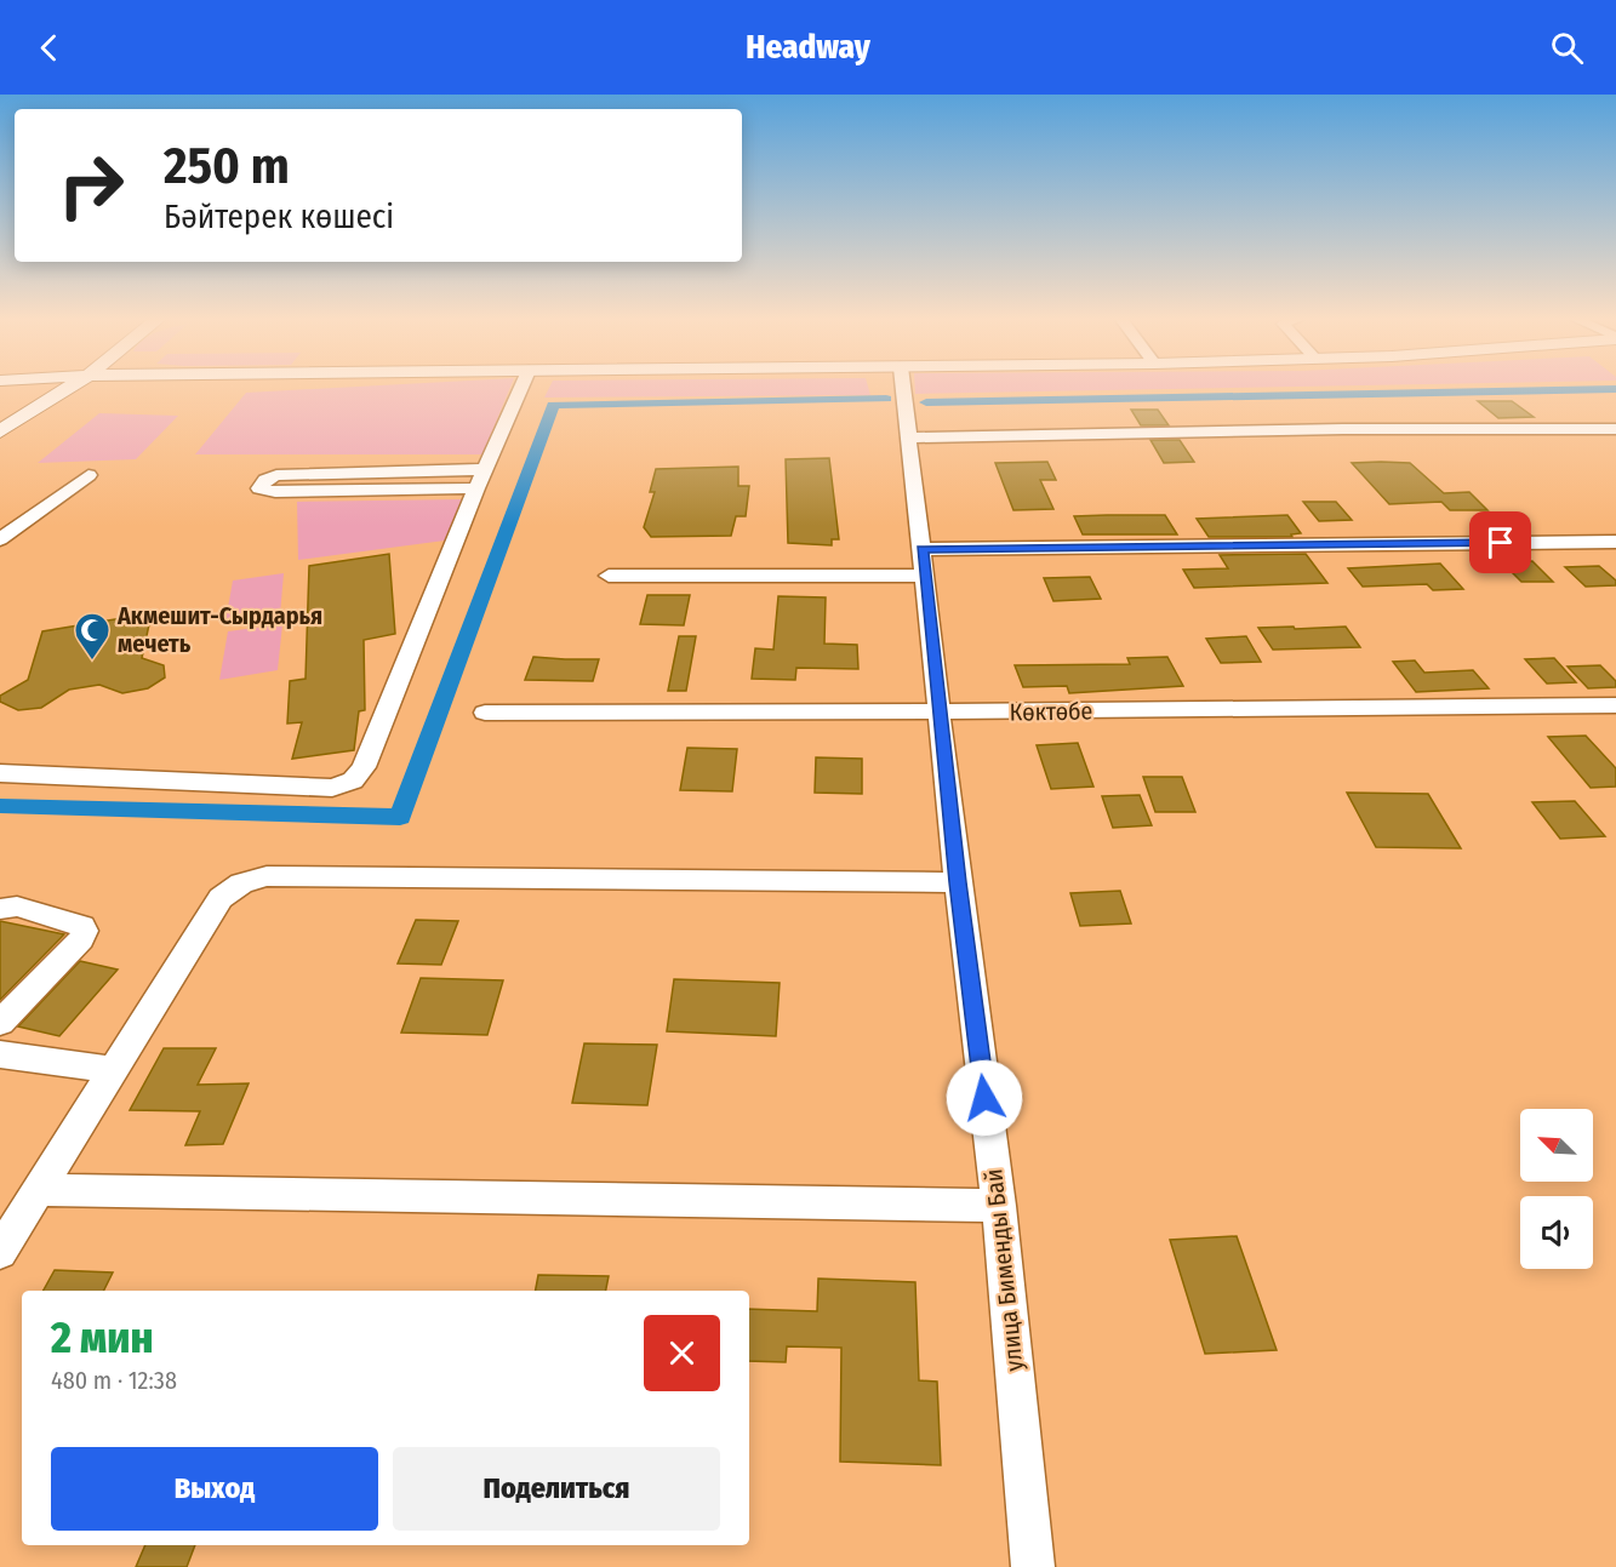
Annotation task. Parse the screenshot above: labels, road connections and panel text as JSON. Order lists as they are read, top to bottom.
{
  "streets": {
    "street": ["Көктөбе", "улица Бименды Бай"]
  },
  "crossings": [
    ["Көктөбе", "улица Бименды Бай"]
  ],
  "places": {
    "mosque": ["Акмешит-Сырдарья мечеть"]
  },
  "north": "top left",
  "page": {
    "header": "Headway",
    "turn": ["250 m", "Бәйтерек көшесі"],
    "heading": ["2 мин", "480 m · 12:38"],
    "buttons": ["Выход", "Поделиться"]
  }
}
